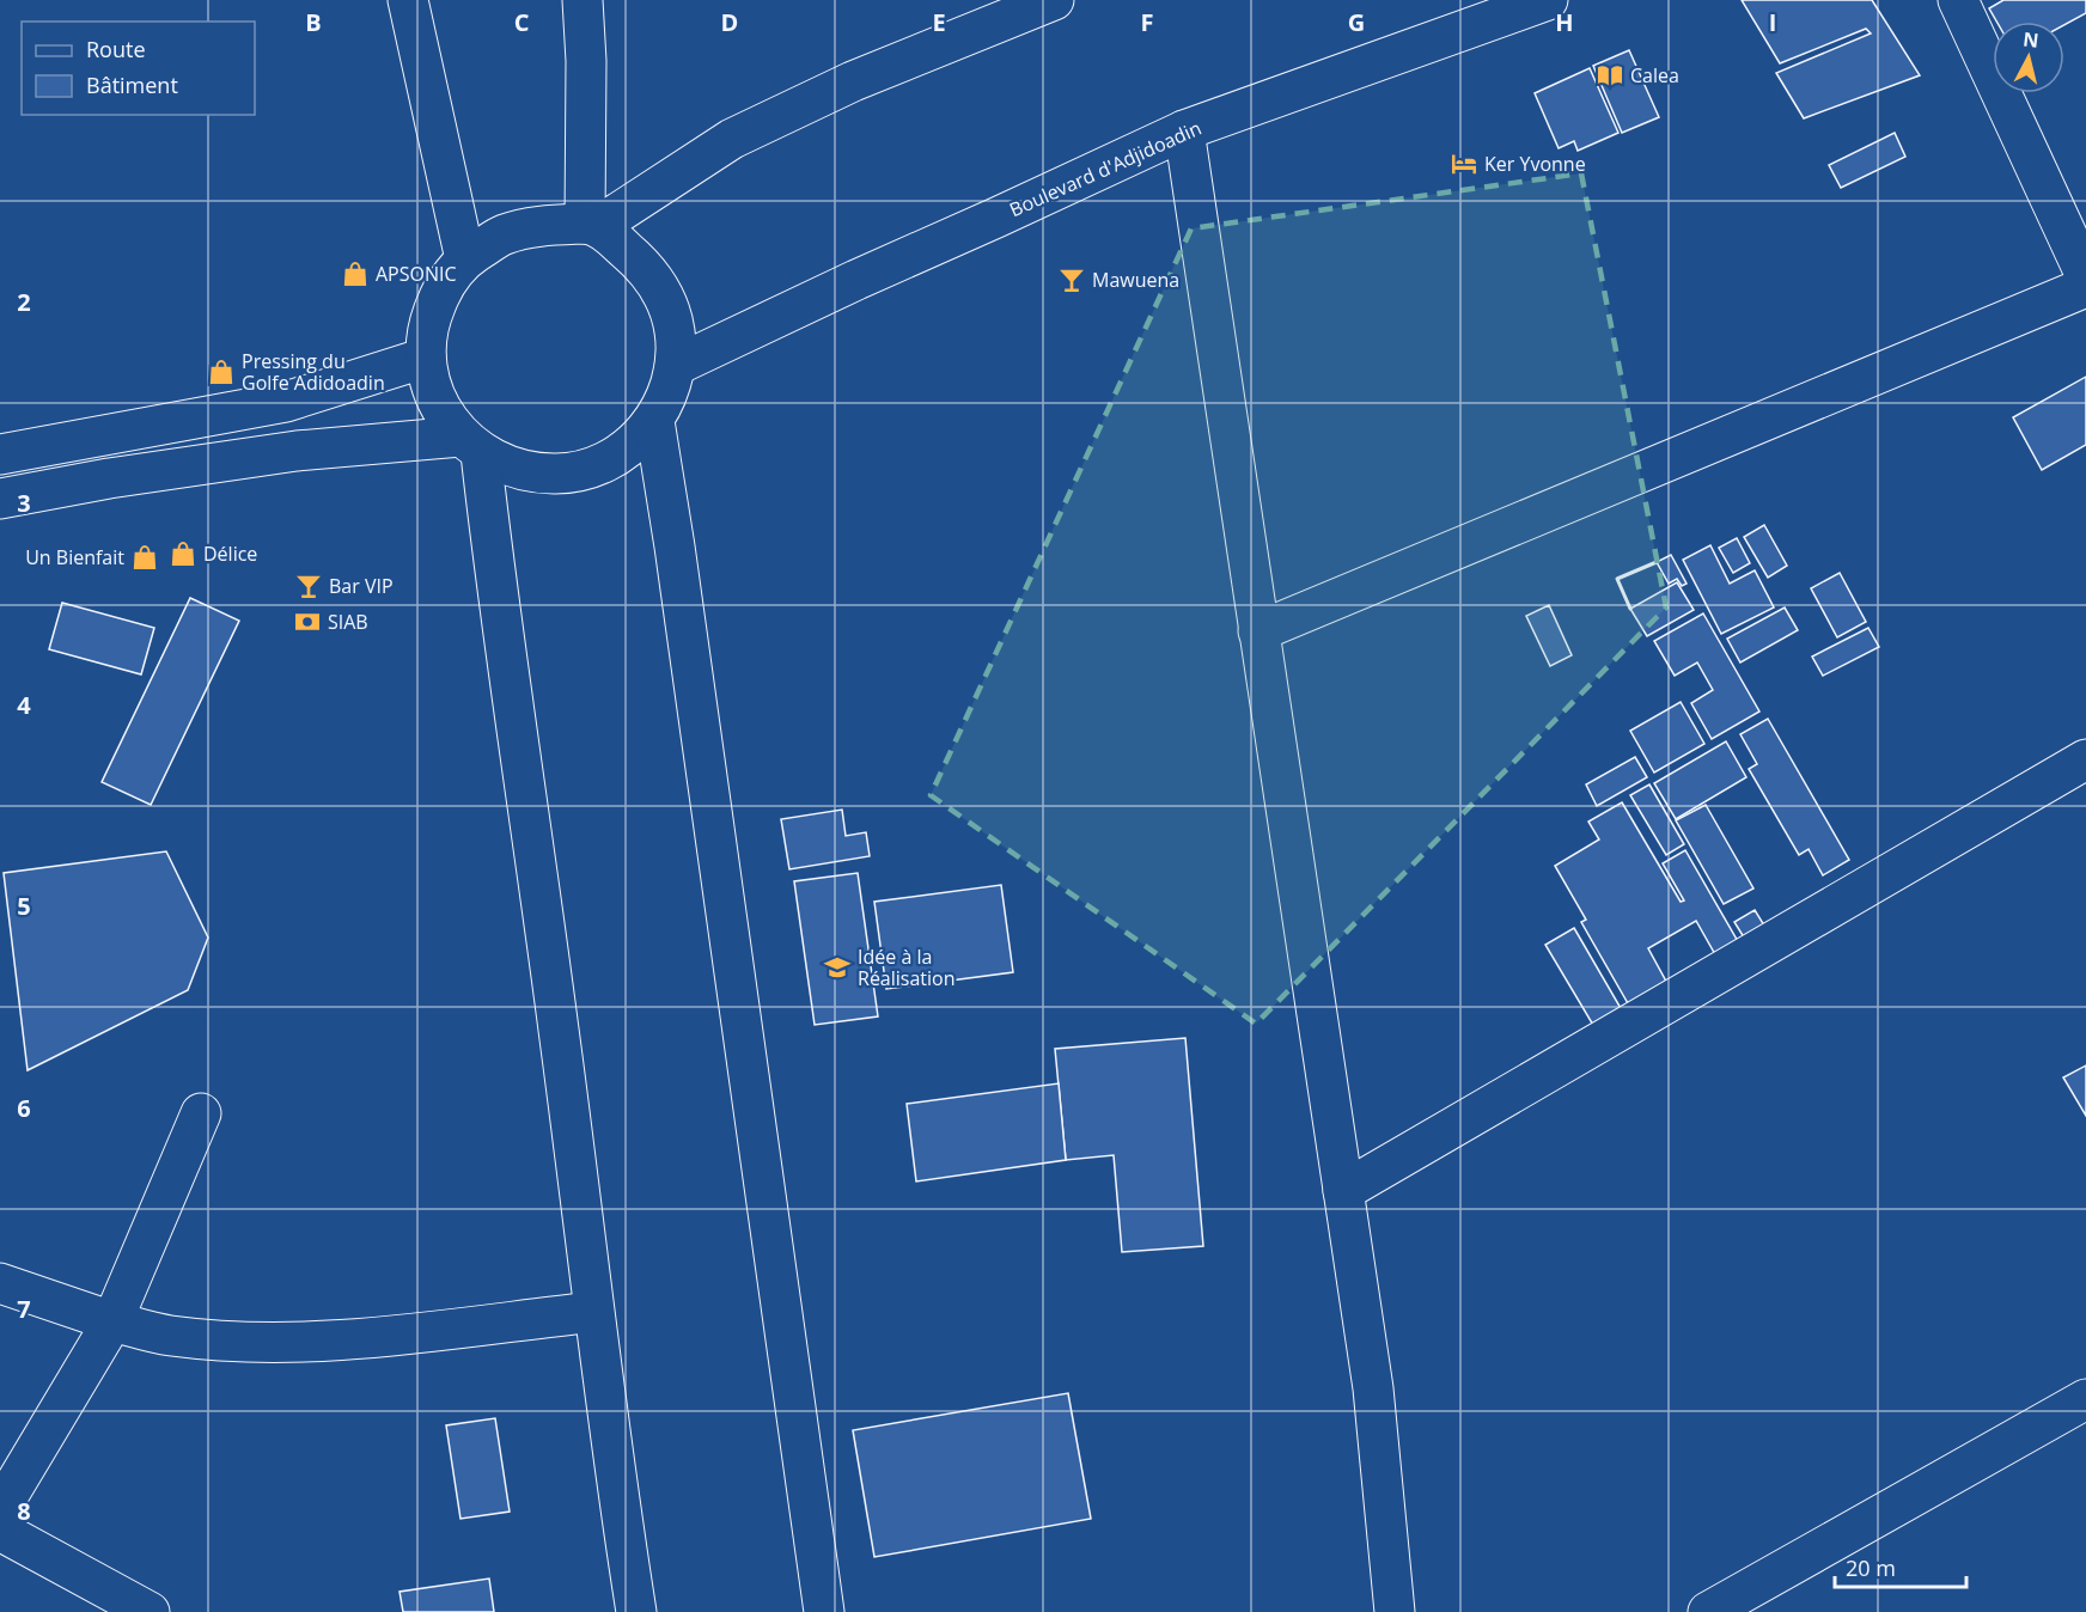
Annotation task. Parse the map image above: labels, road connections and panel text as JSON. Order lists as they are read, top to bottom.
{
  "streets": {
    "main road": ["Boulevard d'Adjidoadin"]
  },
  "places": {
    "library": ["Calea"],
    "hotel": ["Ker Yvonne"],
    "shop": [
      "APSONIC",
      "Pressing du Golfe Adidoadin",
      "Délice",
      "Un Bienfait"
    ],
    "bar": ["Mawuena", "Bar VIP"],
    "bank": ["SIAB"],
    "school or university": ["Idée à la Réalisation"]
  },
  "legend": ["Route", "Bâtiment"],
  "scale_bar": "20 m",
  "north": "top",
  "grid": {
    "columns": [
      "B",
      "C",
      "D",
      "E",
      "F",
      "G",
      "H",
      "I"
    ],
    "rows": [
      "2",
      "3",
      "4",
      "5",
      "6",
      "7",
      "8"
    ]
  }
}
